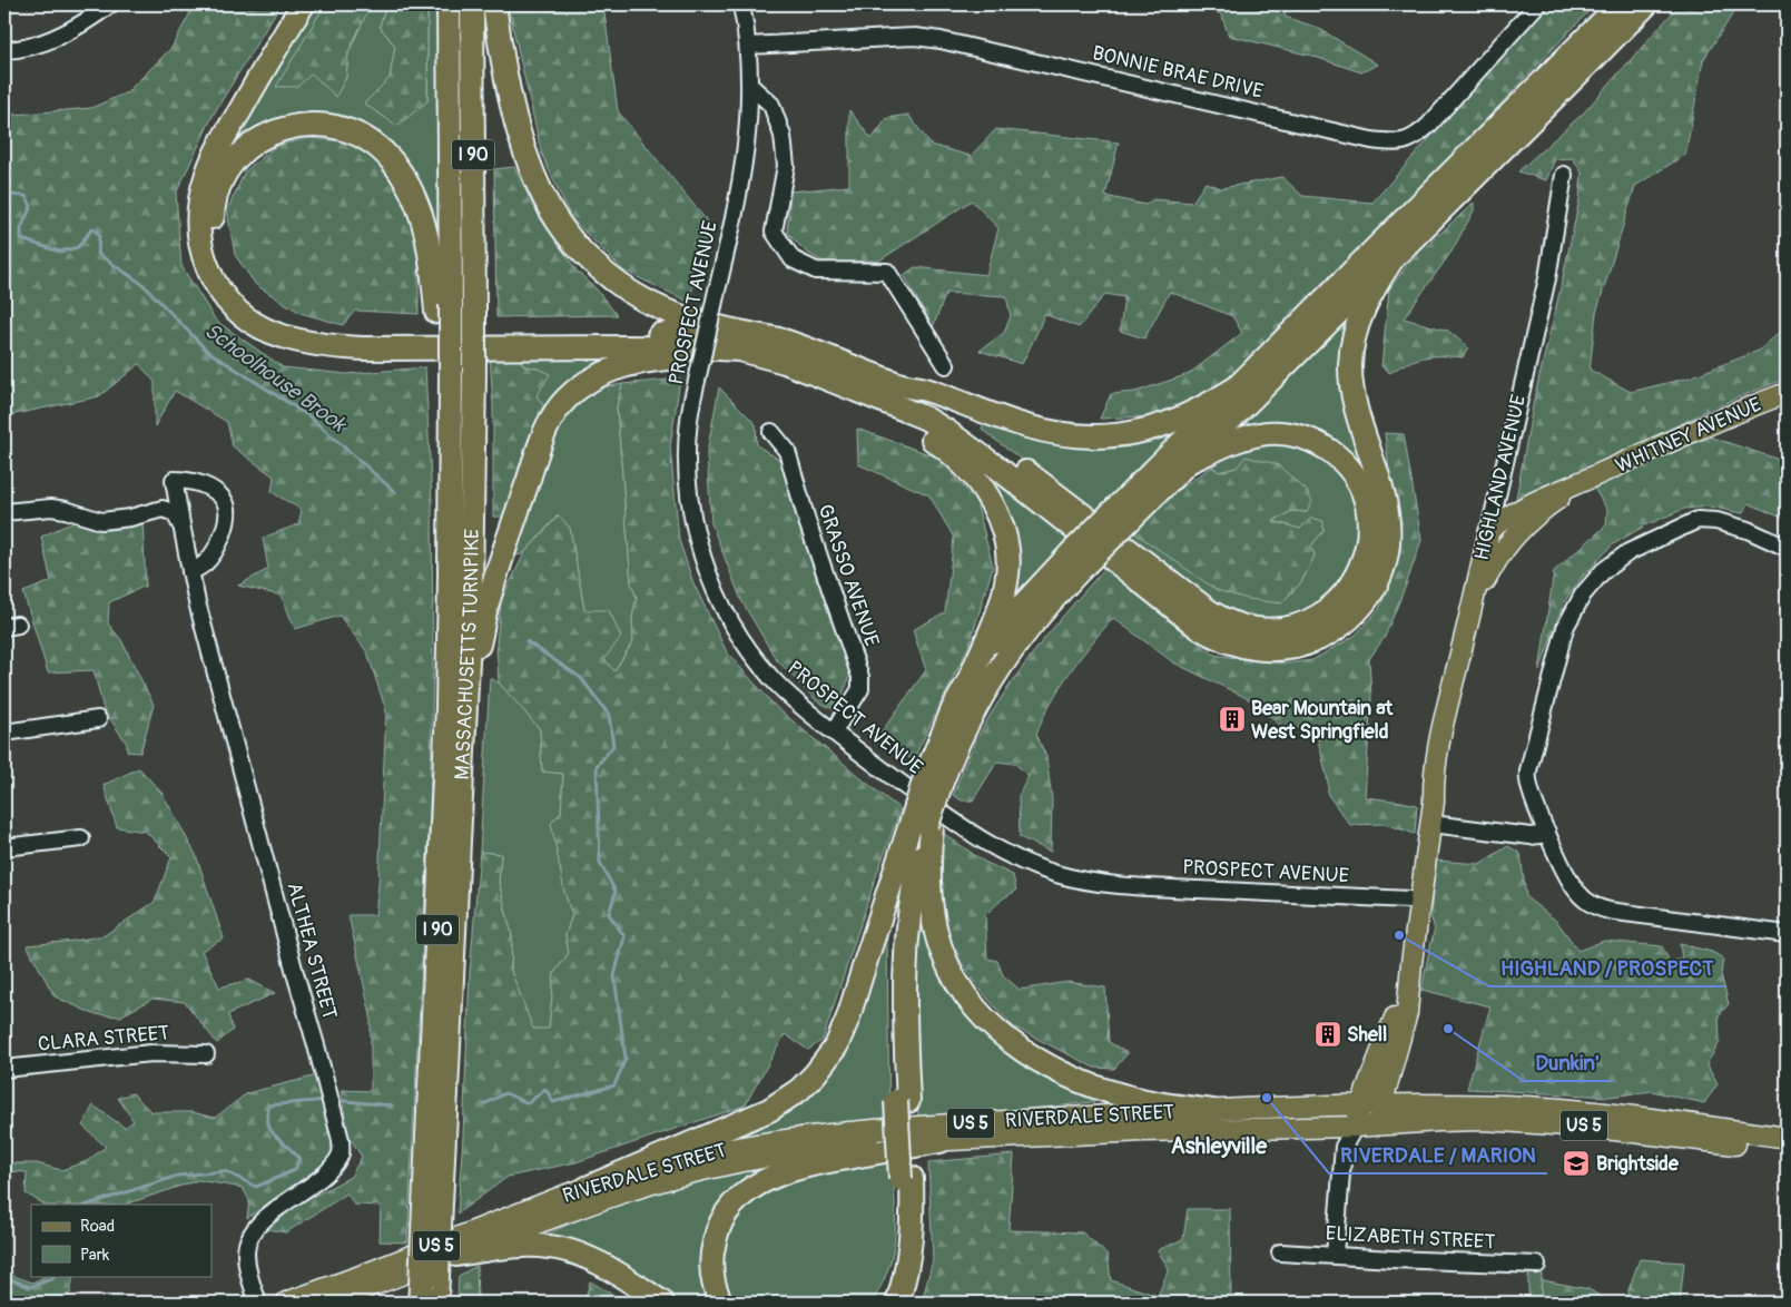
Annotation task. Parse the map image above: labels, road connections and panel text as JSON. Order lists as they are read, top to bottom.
{
  "streets": {
    "highway": ["I 90", "MASSACHUSETTS TURNPIKE"],
    "main road": [
      "WHITNEY AVENUE",
      "HIGHLAND AVENUE",
      "RIVERDALE STREET",
      "US 5"
    ],
    "street": [
      "BONNIE BRAE DRIVE",
      "PROSPECT AVENUE",
      "GRASSO AVENUE",
      "ALTHEA STREET",
      "CLARA STREET",
      "ELIZABETH STREET"
    ]
  },
  "crossings": [
    ["BONNIE BRAE DRIVE", "PROSPECT AVENUE"],
    ["PROSPECT AVENUE", "HIGHLAND AVENUE"],
    ["PROSPECT AVENUE", "GRASSO AVENUE"],
    ["WHITNEY AVENUE", "HIGHLAND AVENUE"],
    ["HIGHLAND AVENUE", "RIVERDALE STREET"]
  ],
  "districts": ["Ashleyville"],
  "water": ["Schoolhouse Brook"],
  "places": {
    "building": ["Bear Mountain at West Springfield", "Shell"],
    "other": ["HIGHLAND / PROSPECT", "Dunkin'", "RIVERDALE / MARION"],
    "school or university": ["Brightside"]
  },
  "legend": ["Road", "Park"]
}
